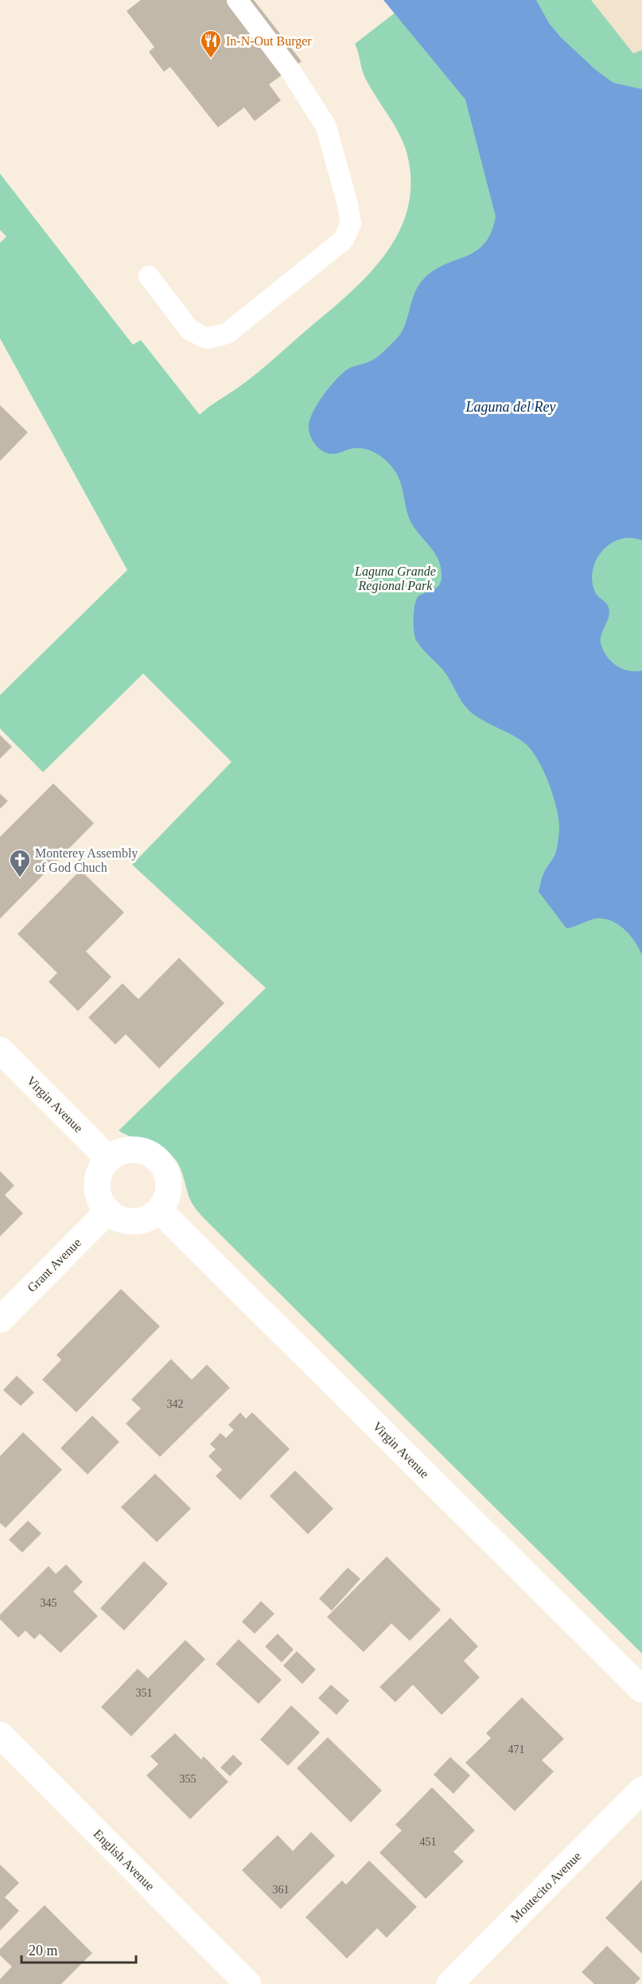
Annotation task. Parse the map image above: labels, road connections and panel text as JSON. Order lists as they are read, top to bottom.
{
  "streets": {
    "street": [
      "Virgin Avenue",
      "Grant Avenue",
      "English Avenue",
      "Montecito Avenue"
    ]
  },
  "crossings": [
    ["Virgin Avenue", "Grant Avenue"]
  ],
  "water": ["Laguna del Rey"],
  "parks": ["Laguna Grande Regional Park"],
  "places": {
    "restaurant": ["In-N-Out Burger"],
    "church": ["Monterey Assembly of God Chuch"]
  },
  "house_numbers": [
    "342",
    "345",
    "351",
    "471",
    "355",
    "451",
    "361"
  ],
  "scale_bar": "20 m"
}
